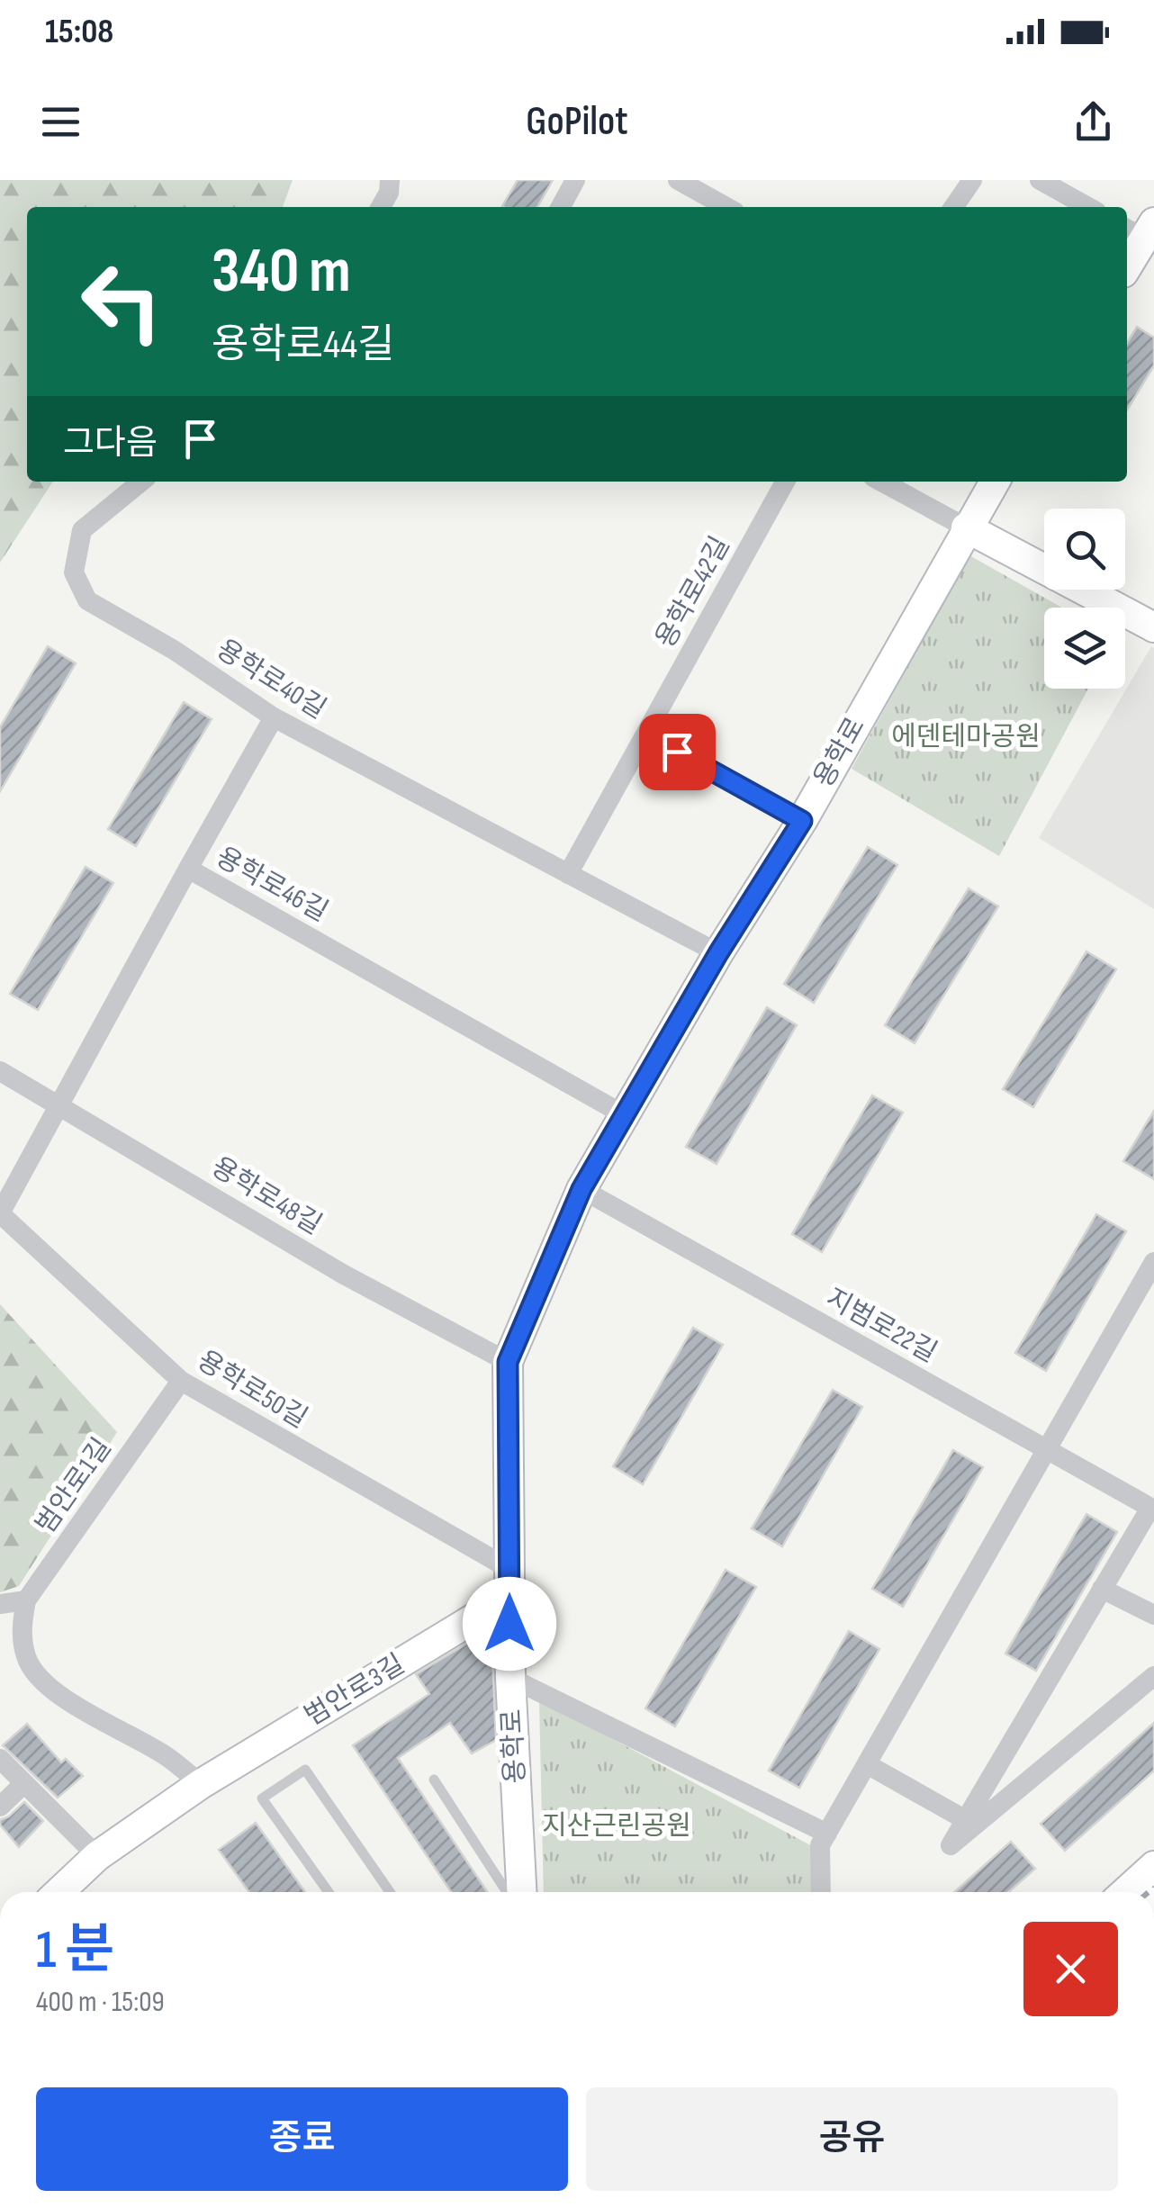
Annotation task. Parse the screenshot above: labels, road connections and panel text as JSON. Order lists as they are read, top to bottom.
{
  "streets": {
    "street": [
      "용학로42길",
      "용학로40길",
      "용학로",
      "용학로46길",
      "용학로48길",
      "지범로22길",
      "용학로50길",
      "범안로1길",
      "범안로3길"
    ]
  },
  "crossings": [
    ["용학로42길", "용학로40길"],
    ["용학로40길", "용학로"],
    ["용학로", "용학로46길"],
    ["용학로", "용학로48길"],
    ["용학로", "지범로22길"],
    ["용학로", "용학로50길"],
    ["용학로", "범안로3길"],
    ["용학로46길", "용학로48길"],
    ["용학로46길", "용학로50길"],
    ["용학로50길", "범안로1길"],
    ["용학로50길", "범안로3길"]
  ],
  "parks": ["에덴테마공원", "지산근린공원"],
  "page": {
    "status": "15:08",
    "header": "GoPilot",
    "turn": ["340 m", "용학로44길"],
    "then": "그다음",
    "heading": ["1 분", "400 m · 15:09"],
    "buttons": ["종료", "공유"]
  }
}
